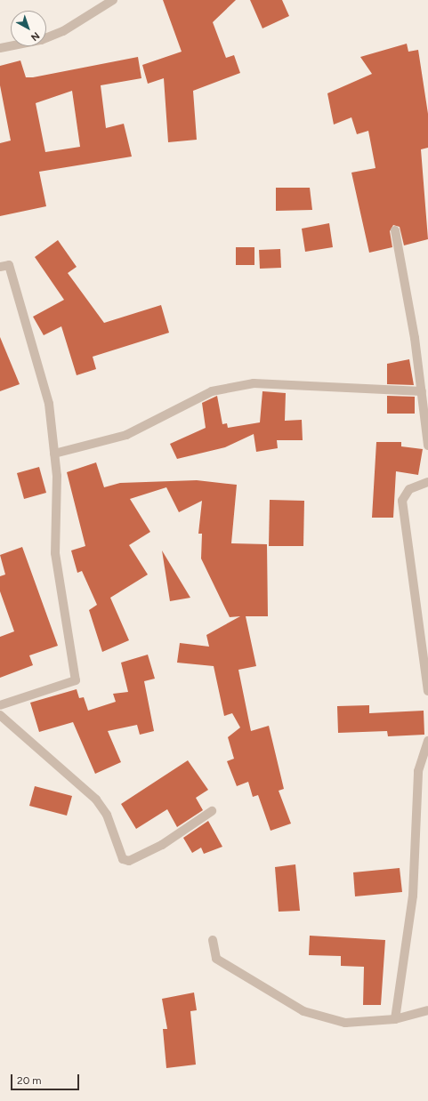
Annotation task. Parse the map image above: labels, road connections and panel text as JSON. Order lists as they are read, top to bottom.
{
  "scale_bar": "20 m",
  "north": "bottom right"
}
